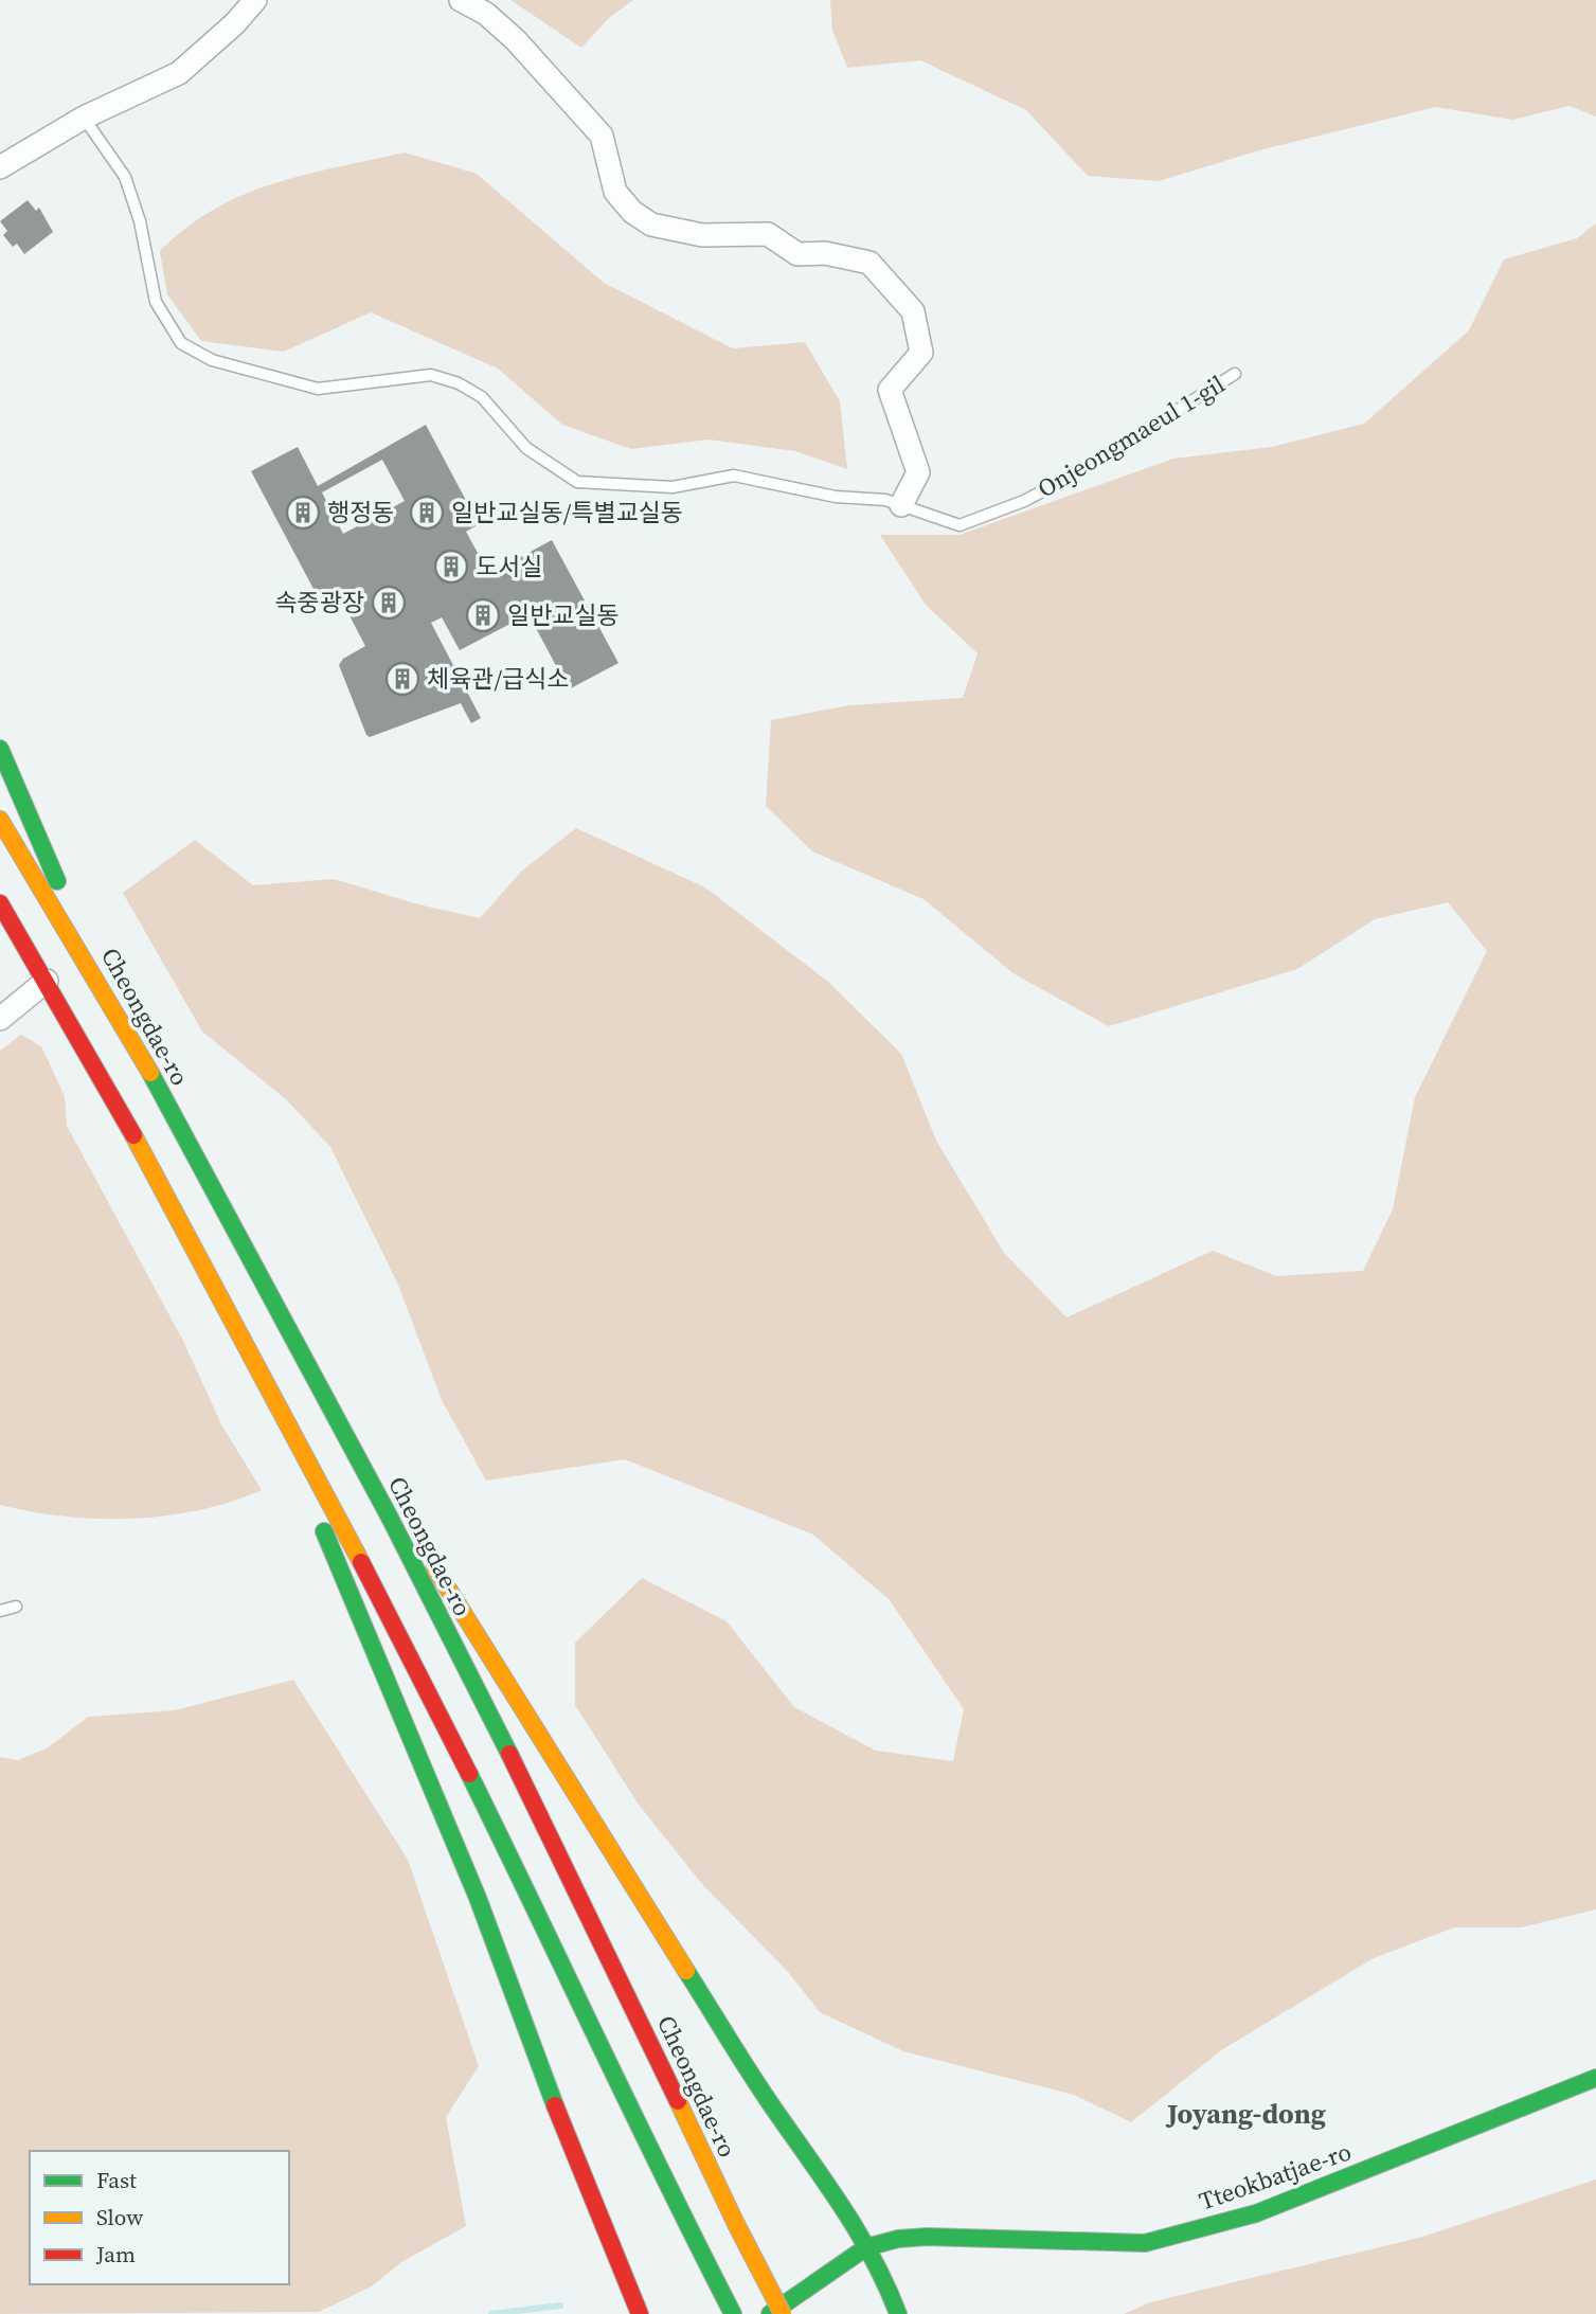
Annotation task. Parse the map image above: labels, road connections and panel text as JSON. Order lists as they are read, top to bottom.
{
  "streets": {
    "street": ["Cheongdae-ro", "Tteokbatjae-ro"],
    "lane": ["Onjeongmaeul 1-gil"]
  },
  "districts": ["Joyang-dong"],
  "places": {
    "building": [
      "행정동",
      "일반교실동/특별교실동",
      "도서실",
      "속중광장",
      "일반교실동",
      "체육관/급식소"
    ]
  },
  "legend": ["Fast", "Slow", "Jam"]
}
